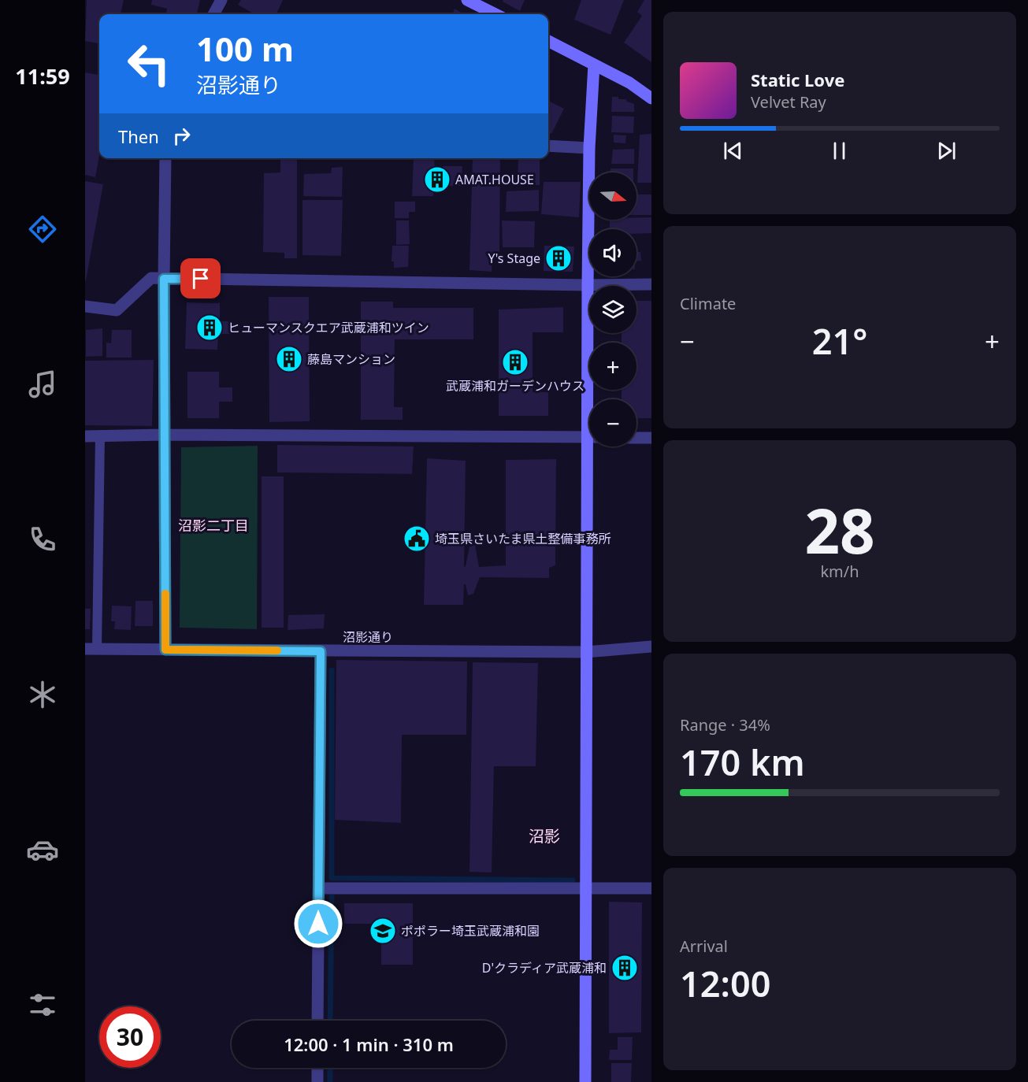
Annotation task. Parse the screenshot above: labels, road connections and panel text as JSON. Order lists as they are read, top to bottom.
{
  "streets": {
    "street": ["沼影通り"]
  },
  "districts": ["沼影二丁目", "沼影"],
  "places": {
    "building": [
      "AMAT.HOUSE",
      "Y's Stage",
      "ヒューマンスクエア武蔵浦和ツイン",
      "藤島マンション",
      "武蔵浦和ガーデンハウス",
      "D'クラディア武蔵浦和"
    ],
    "public building": ["埼玉県さいたま県土整備事務所"],
    "school or university": ["ポポラー埼玉武蔵浦和園"]
  },
  "north": "right",
  "page": {
    "tabs": "11:59",
    "turn": ["100 m", "沼影通り"],
    "song": ["Static Love", "Velvet Ray"],
    "then": "Then",
    "map_buttons": ["+", "−"],
    "tile": [
      "Climate",
      ["28", "km/h"],
      ["Range · 34%", "170 km"],
      ["Arrival", "12:00"]
    ],
    "heat": ["−", "21°", "+"],
    "limit": "30",
    "trip": "12:00 · 1 min · 310 m"
  }
}
